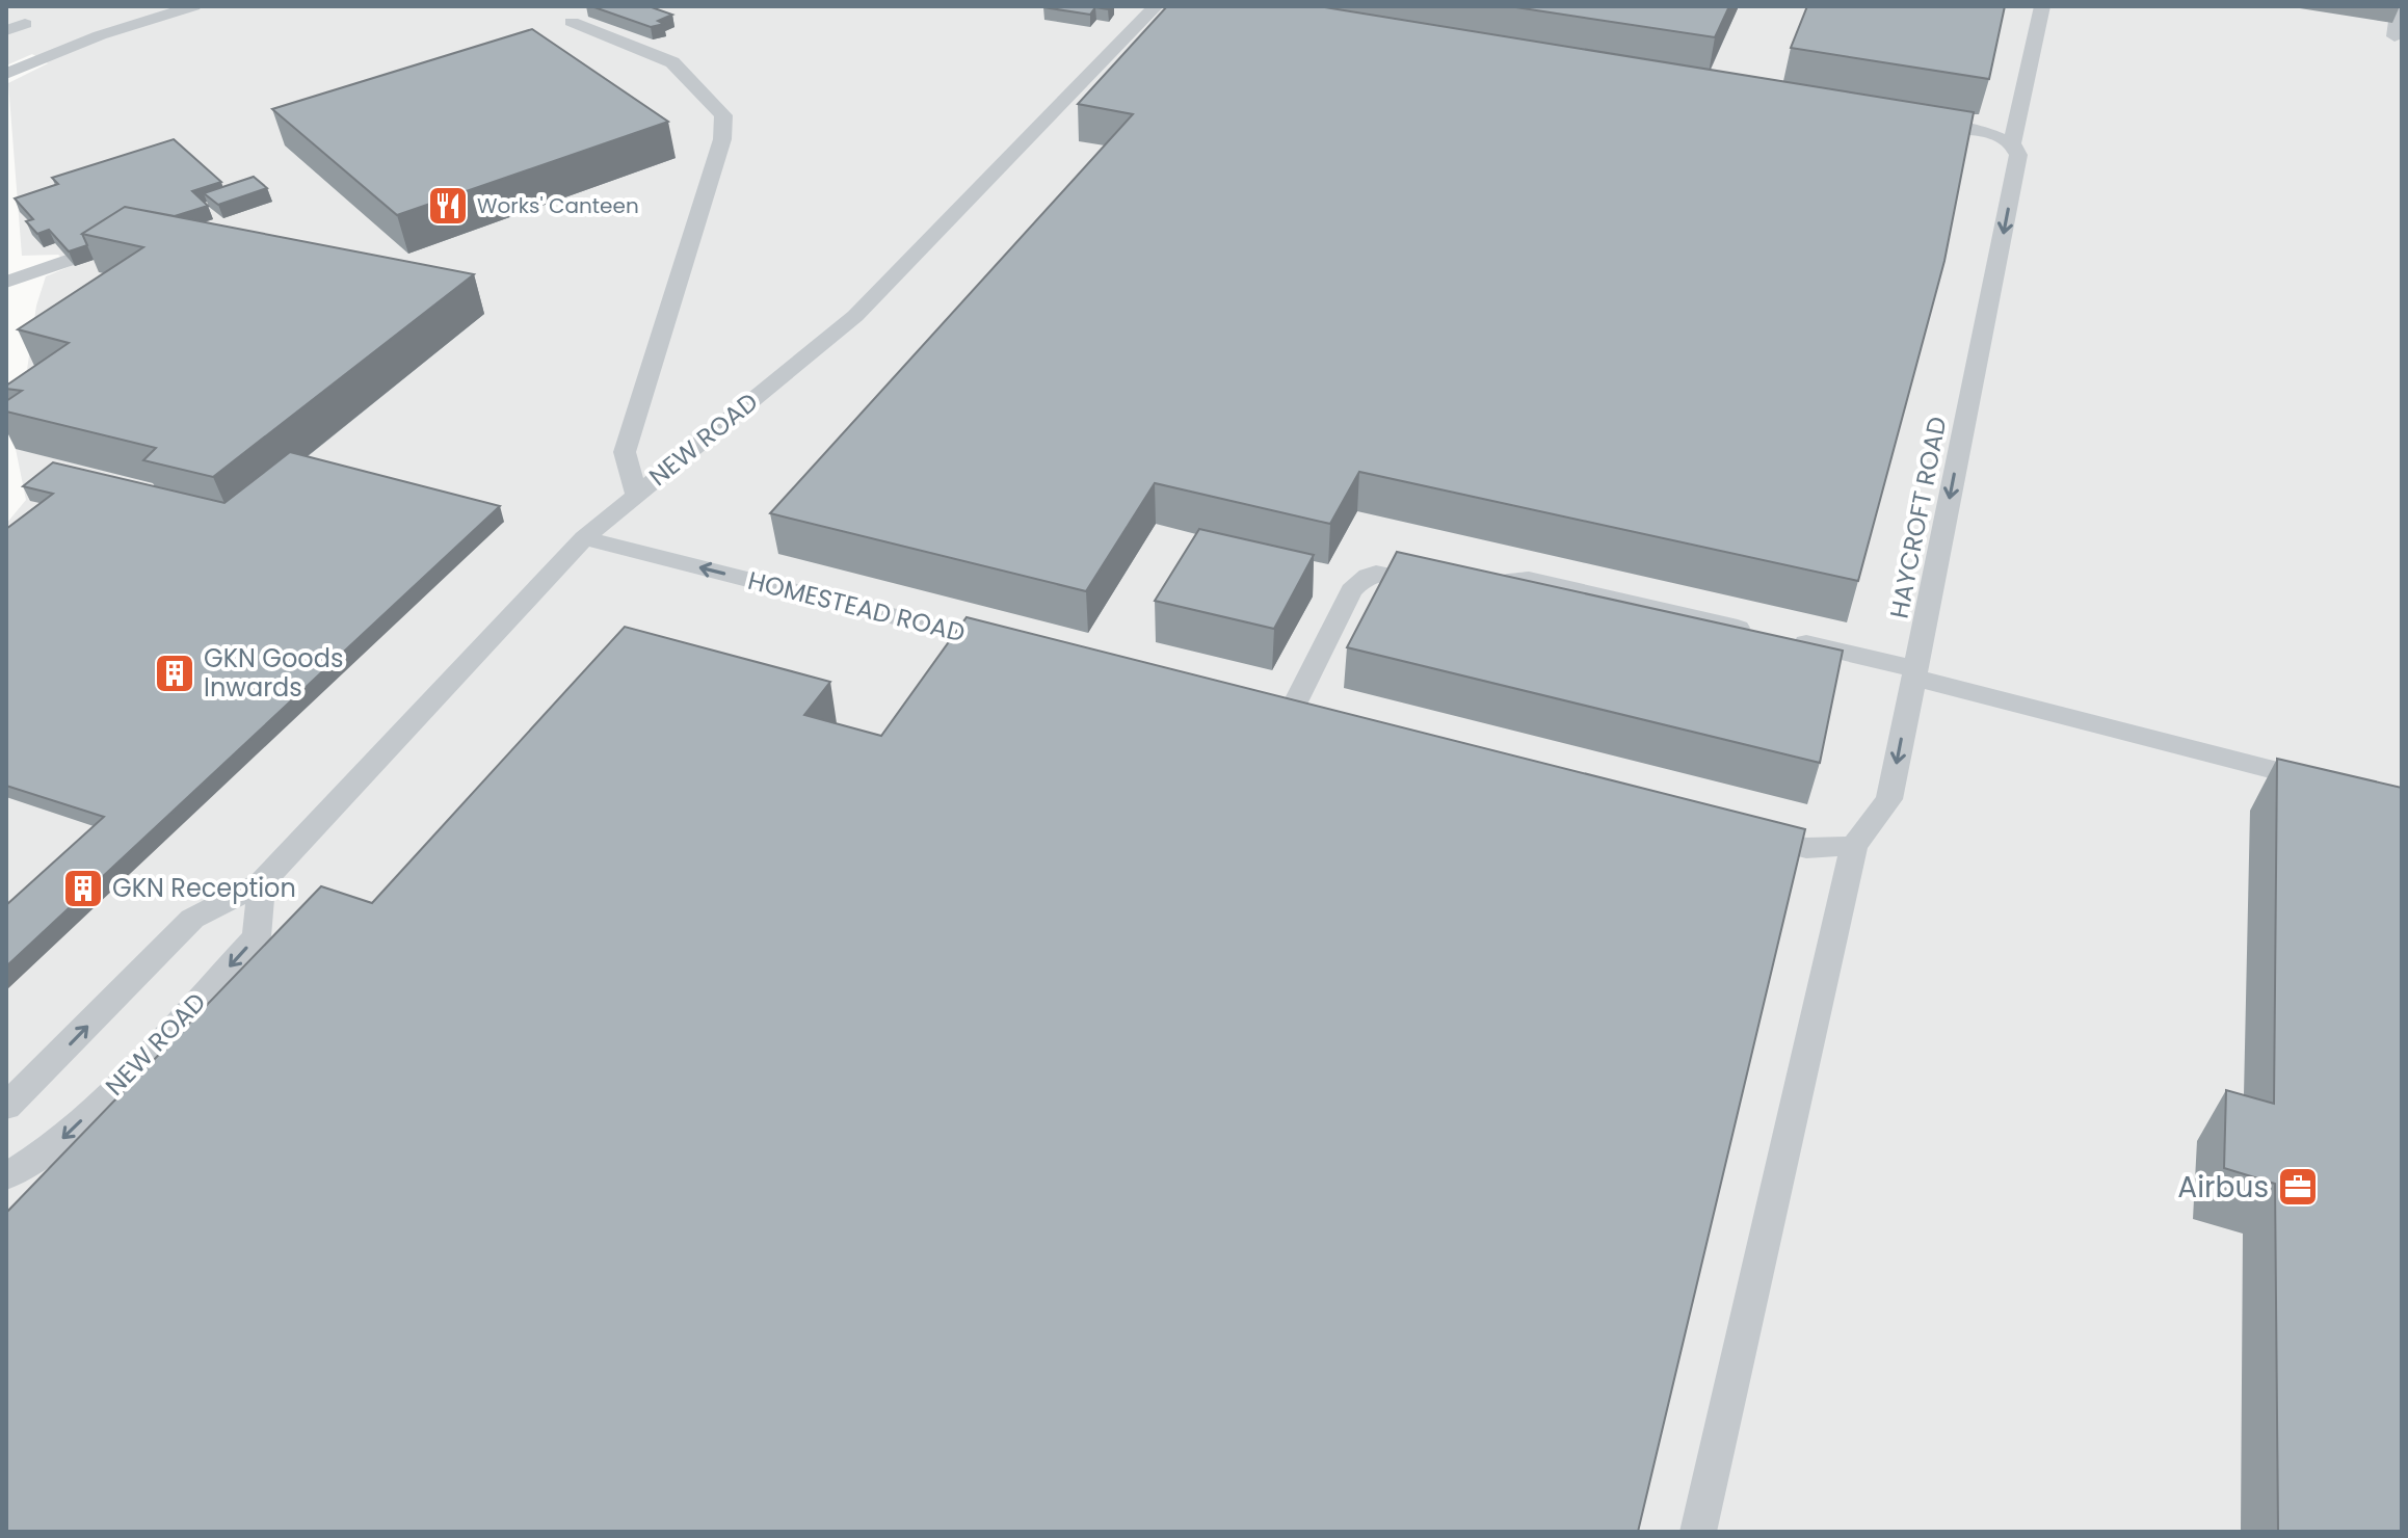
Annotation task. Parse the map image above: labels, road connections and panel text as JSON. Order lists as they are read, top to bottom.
{
  "streets": {
    "lane": ["NEW ROAD", "HAYCROFT ROAD", "HOMESTEAD ROAD"]
  },
  "crossings": [
    ["NEW ROAD", "HOMESTEAD ROAD"]
  ],
  "one_way": ["HAYCROFT ROAD", "HOMESTEAD ROAD"],
  "places": {
    "restaurant": ["Works' Canteen"],
    "building": ["GKN Goods Inwards", "GKN Reception"],
    "office": ["Airbus"]
  }
}
